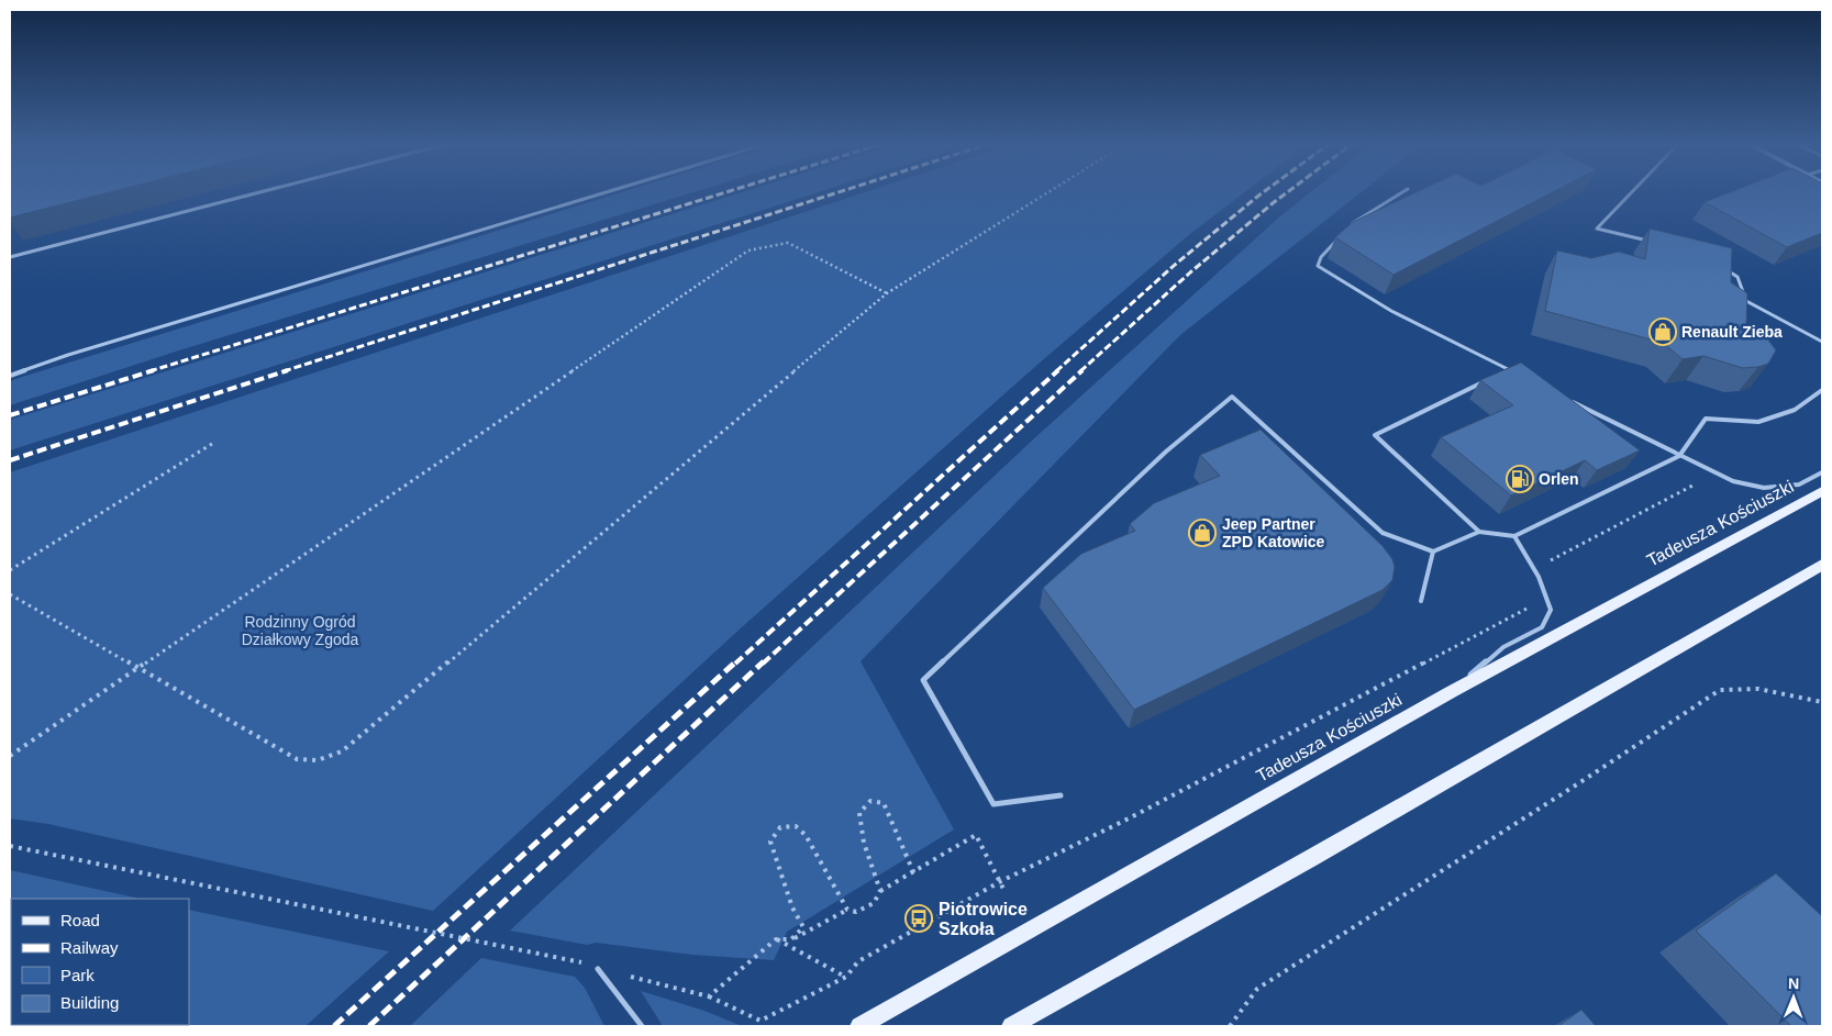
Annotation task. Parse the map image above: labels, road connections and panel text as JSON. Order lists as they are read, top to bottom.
{
  "streets": {
    "main road": ["Tadeusza Kościuszki"]
  },
  "parks": ["Rodzinny Ogród Działkowy Zgoda"],
  "places": {
    "shop": ["Renault Zieba", "Jeep Partner ZPD Katowice"],
    "fuel station": ["Orlen"],
    "bus stop": ["Piotrowice Szkoła"]
  },
  "legend": [
    "Road",
    "Railway",
    "Park",
    "Building"
  ],
  "north": "top"
}
